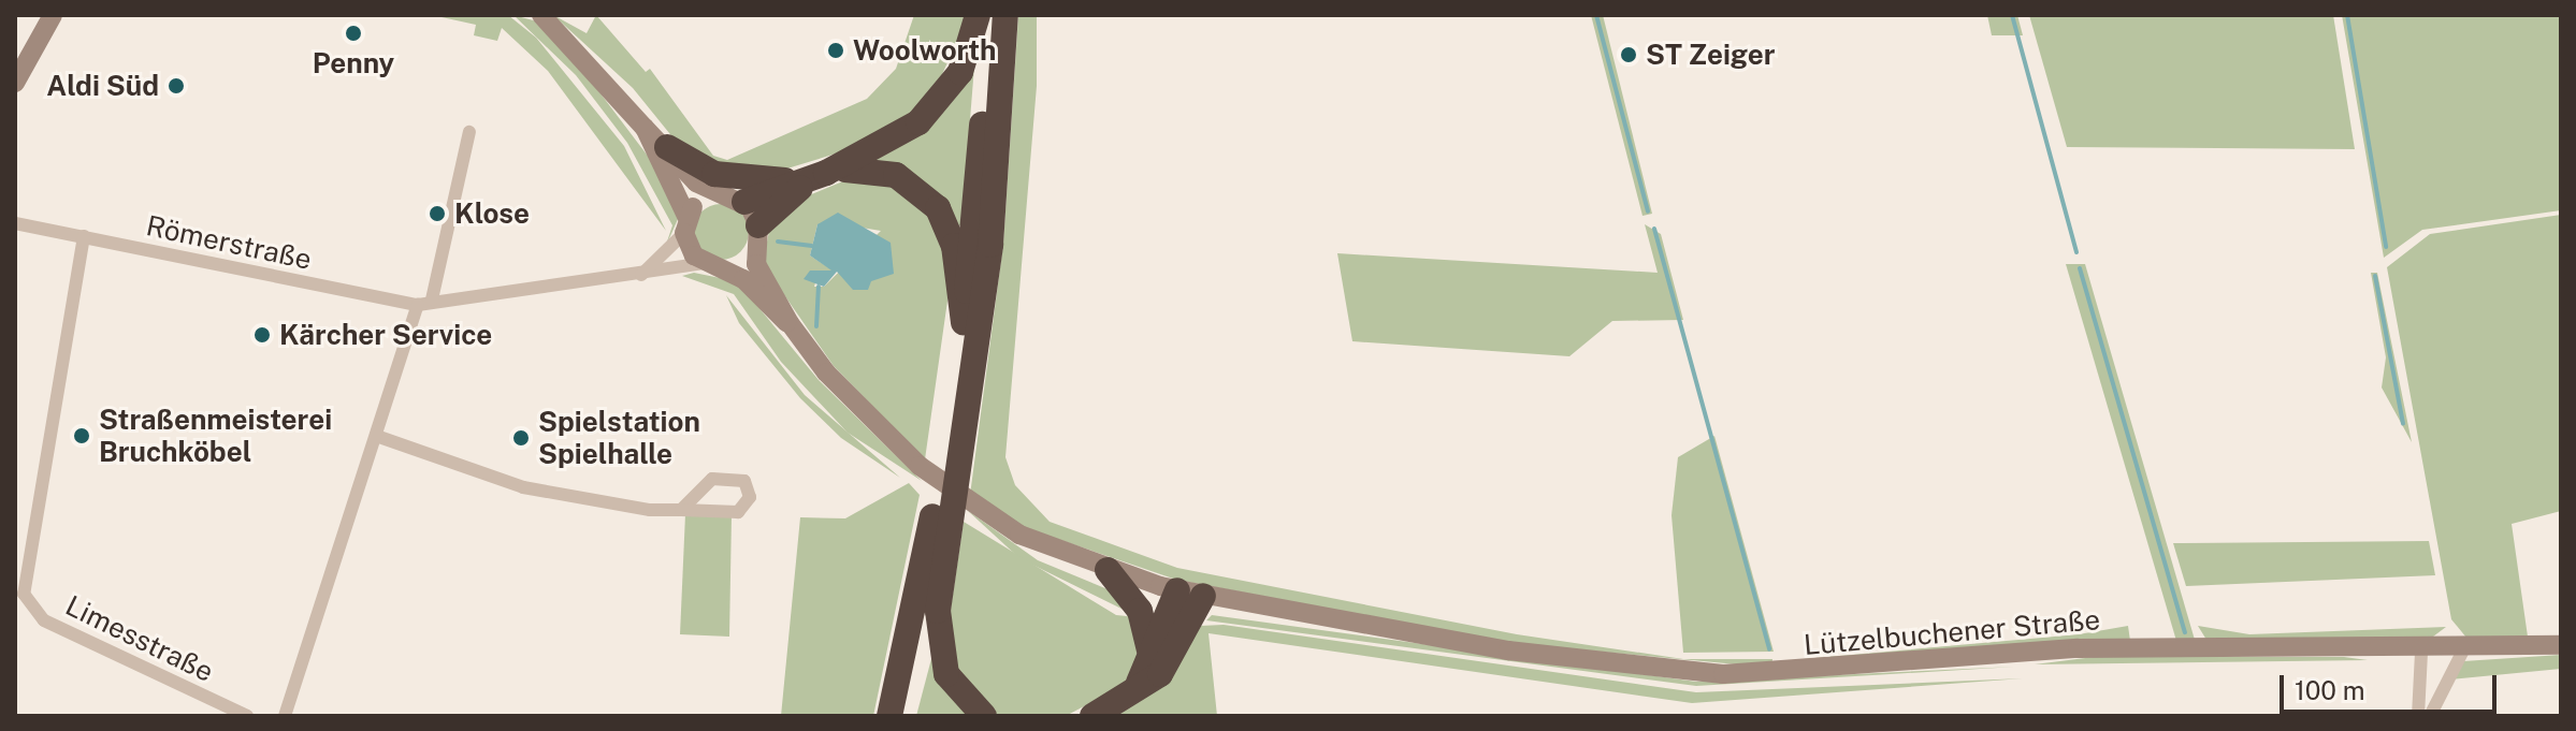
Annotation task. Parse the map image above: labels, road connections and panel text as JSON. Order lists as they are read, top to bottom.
{
  "streets": {
    "main road": ["Lützelbuchener Straße"],
    "street": ["Römerstraße", "Limesstraße"]
  },
  "crossings": [
    ["Römerstraße", "Limesstraße"]
  ],
  "places": [
    "Penny",
    "Woolworth",
    "ST Zeiger",
    "Aldi Süd",
    "Klose",
    "Kärcher Service",
    "Straßenmeisterei Bruchköbel",
    "Spielstation Spielhalle"
  ],
  "scale_bar": "100 m"
}
